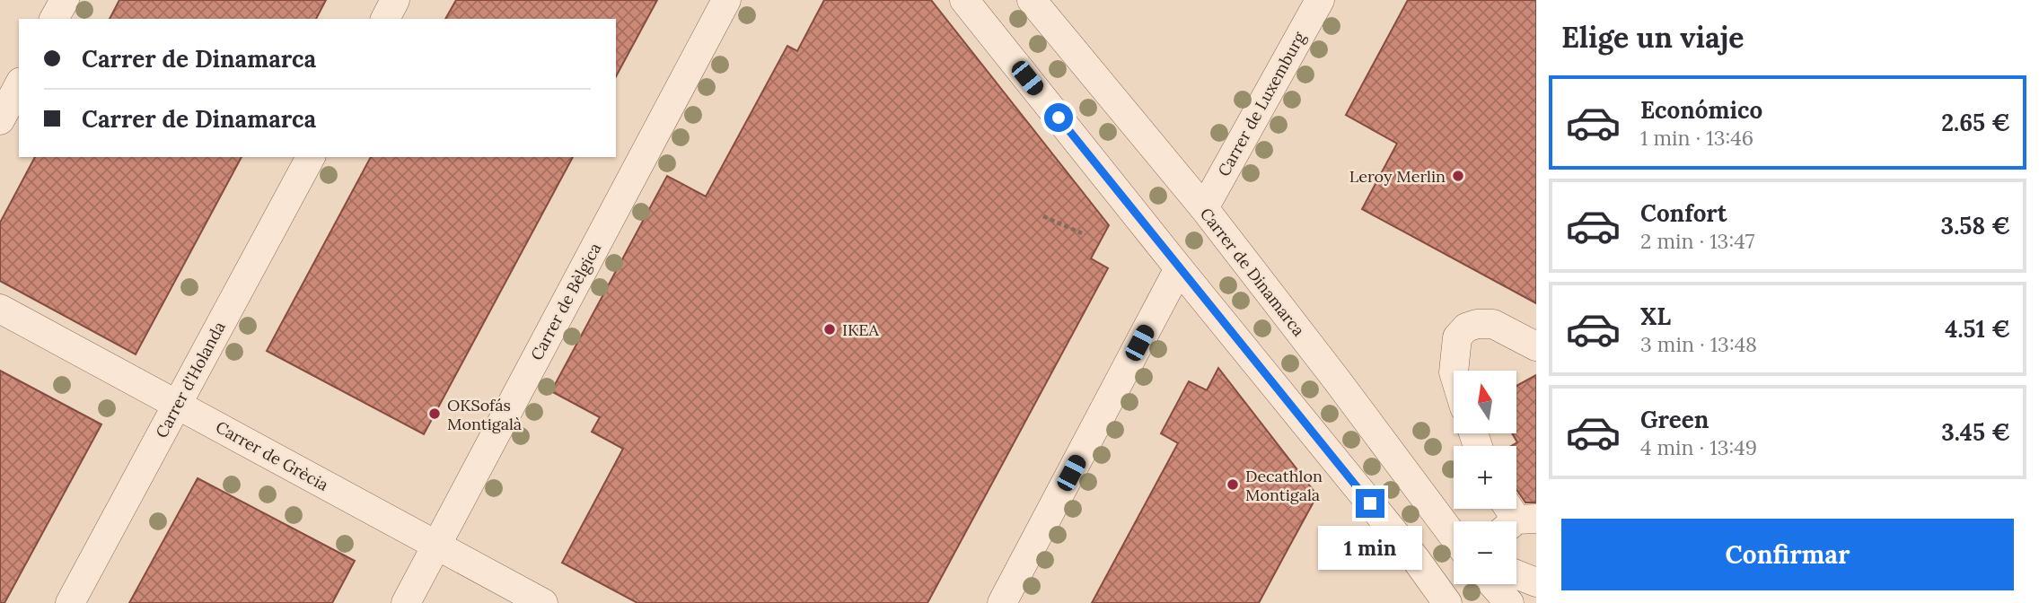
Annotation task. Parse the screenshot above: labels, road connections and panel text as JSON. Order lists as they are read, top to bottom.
{
  "streets": {
    "street": [
      "Carrer de Luxemburg",
      "Carrer de Dinamarca",
      "Carrer de Bèlgica",
      "Carrer d'Holanda",
      "Carrer de Grècia"
    ]
  },
  "crossings": [
    ["Carrer de Luxemburg", "Carrer de Dinamarca"],
    ["Carrer de Bèlgica", "Carrer de Grècia"],
    ["Carrer d'Holanda", "Carrer de Grècia"]
  ],
  "places": [
    "Leroy Merlin",
    "IKEA",
    "OKSofás Montigalà",
    "Decathlon Montigala"
  ],
  "north": "top",
  "page": {
    "heading": "Elige un viaje",
    "banner": ["Carrer de Dinamarca", "Carrer de Dinamarca"],
    "list": [
      {
        "name": "Económico",
        "note": "1 min · 13:46",
        "value": "2.65 €"
      },
      {
        "name": "Confort",
        "note": "2 min · 13:47",
        "value": "3.58 €"
      },
      {
        "name": "XL",
        "note": "3 min · 13:48",
        "value": "4.51 €"
      },
      {
        "name": "Green",
        "note": "4 min · 13:49",
        "value": "3.45 €"
      }
    ],
    "map_buttons": ["+", "−"],
    "buttons": "Confirmar",
    "bubble": "1 min"
  }
}
